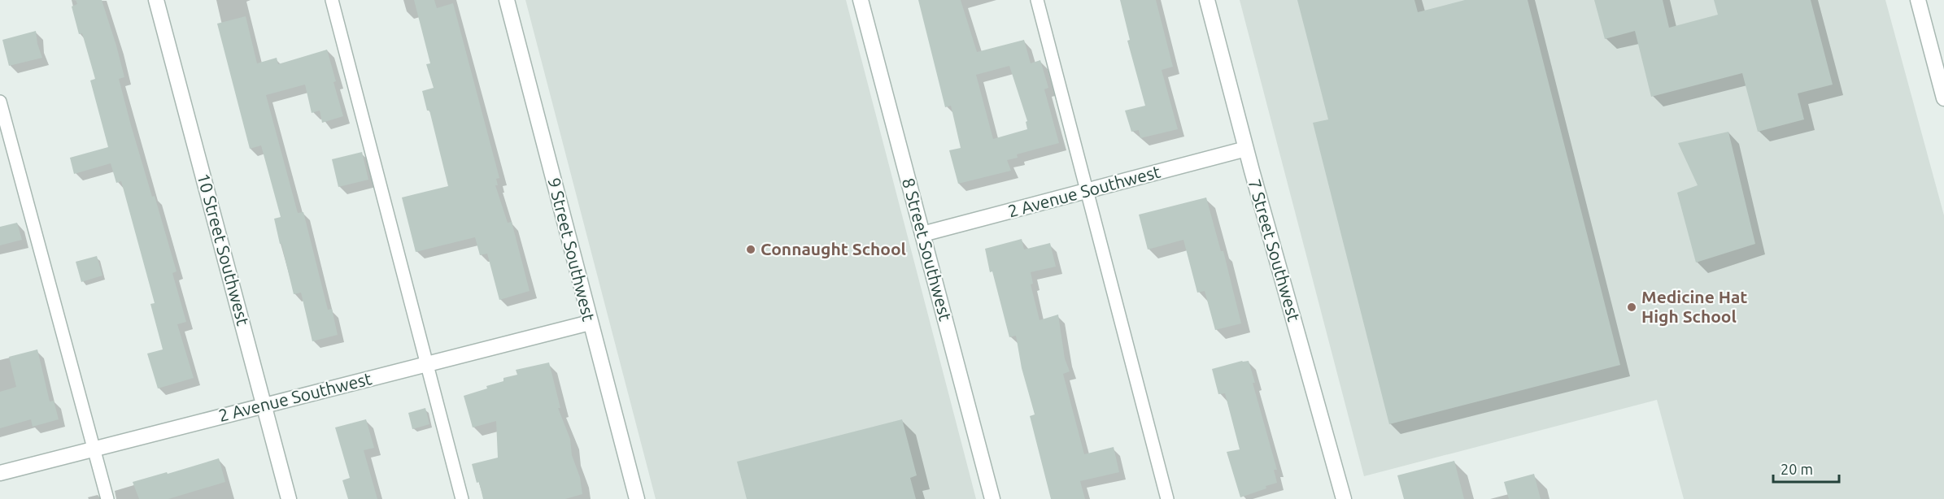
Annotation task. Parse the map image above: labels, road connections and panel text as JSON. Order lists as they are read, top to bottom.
{
  "streets": {
    "street": [
      "2 Avenue Southwest",
      "10 Street Southwest",
      "9 Street Southwest",
      "8 Street Southwest",
      "7 Street Southwest"
    ]
  },
  "crossings": [
    ["2 Avenue Southwest", "10 Street Southwest"],
    ["2 Avenue Southwest", "9 Street Southwest"],
    ["2 Avenue Southwest", "8 Street Southwest"],
    ["2 Avenue Southwest", "7 Street Southwest"]
  ],
  "places": ["Connaught School", "Medicine Hat High School"],
  "scale_bar": "20 m"
}
